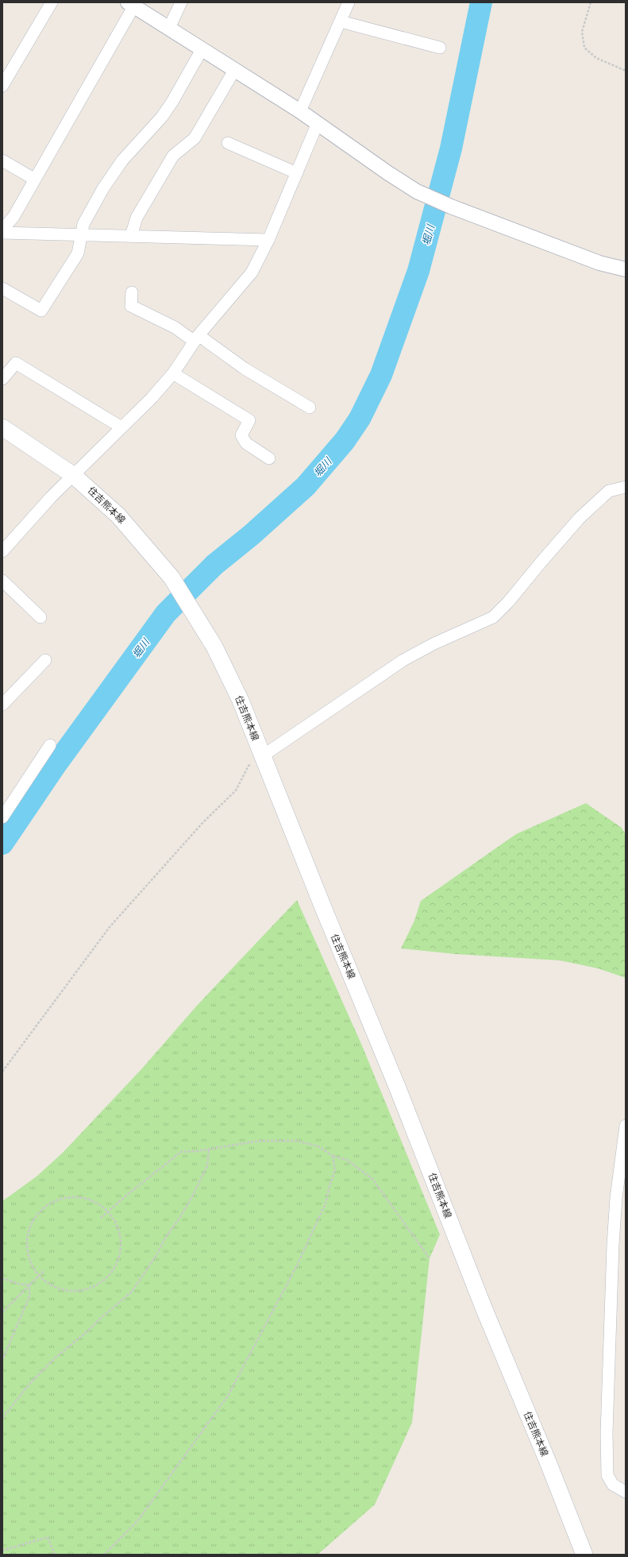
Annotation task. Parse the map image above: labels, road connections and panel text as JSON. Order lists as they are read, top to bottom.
{
  "streets": {
    "main road": ["住吉熊本線"]
  },
  "water": ["堀川"]
}
